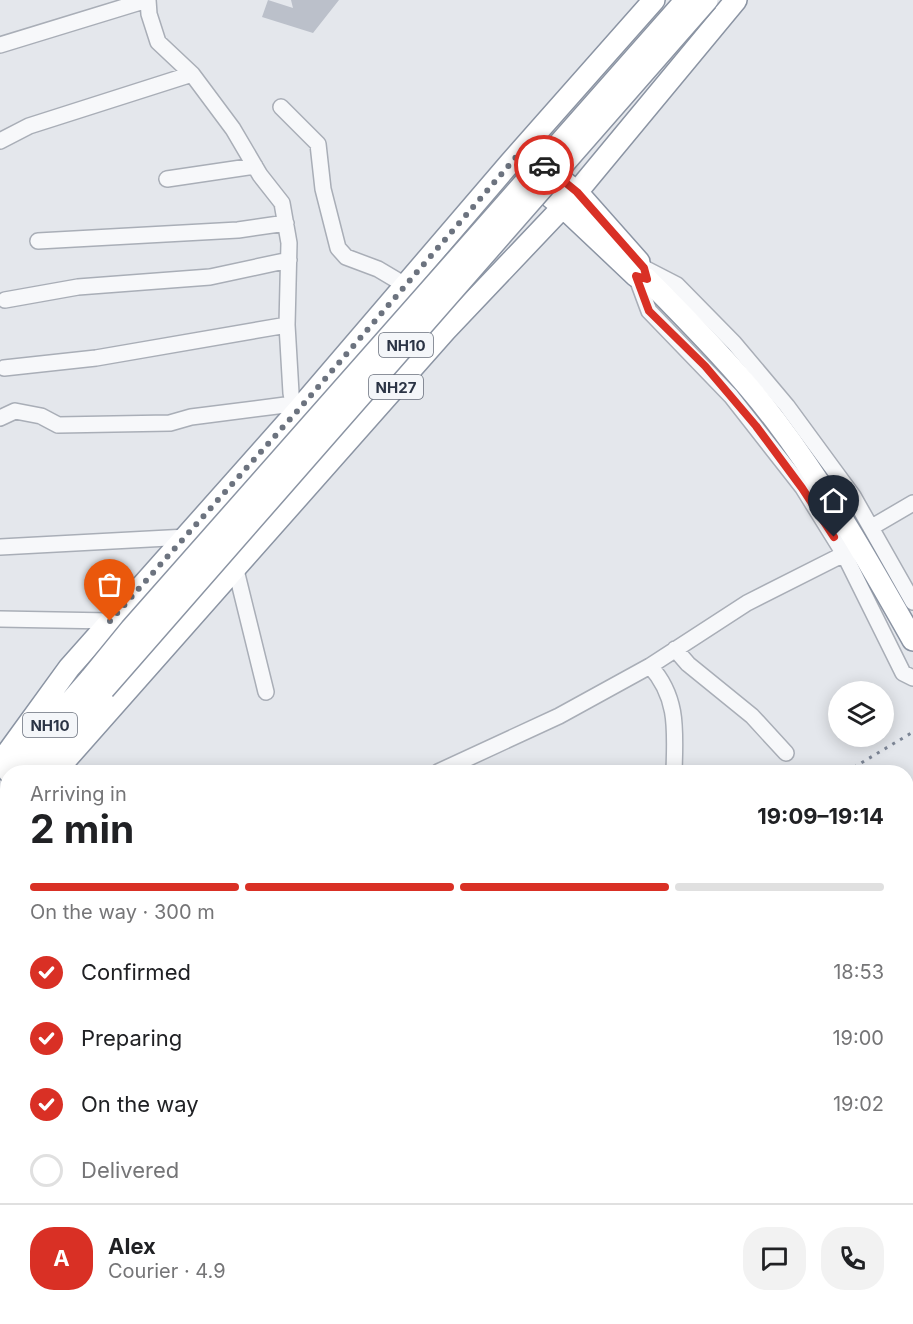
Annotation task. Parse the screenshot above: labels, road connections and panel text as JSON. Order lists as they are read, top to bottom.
{
  "streets": {
    "highway": ["NH10", "NH27"]
  },
  "page": {
    "heading": ["2 min", "Arriving in", "19:09–19:14"],
    "panel": ["Alex", "Courier · 4.9"],
    "bar": "On the way · 300 m",
    "list": [
      ["Confirmed", "18:53"],
      ["Preparing", "19:00"],
      ["On the way", "19:02"],
      "Delivered"
    ],
    "round": "A"
  }
}
